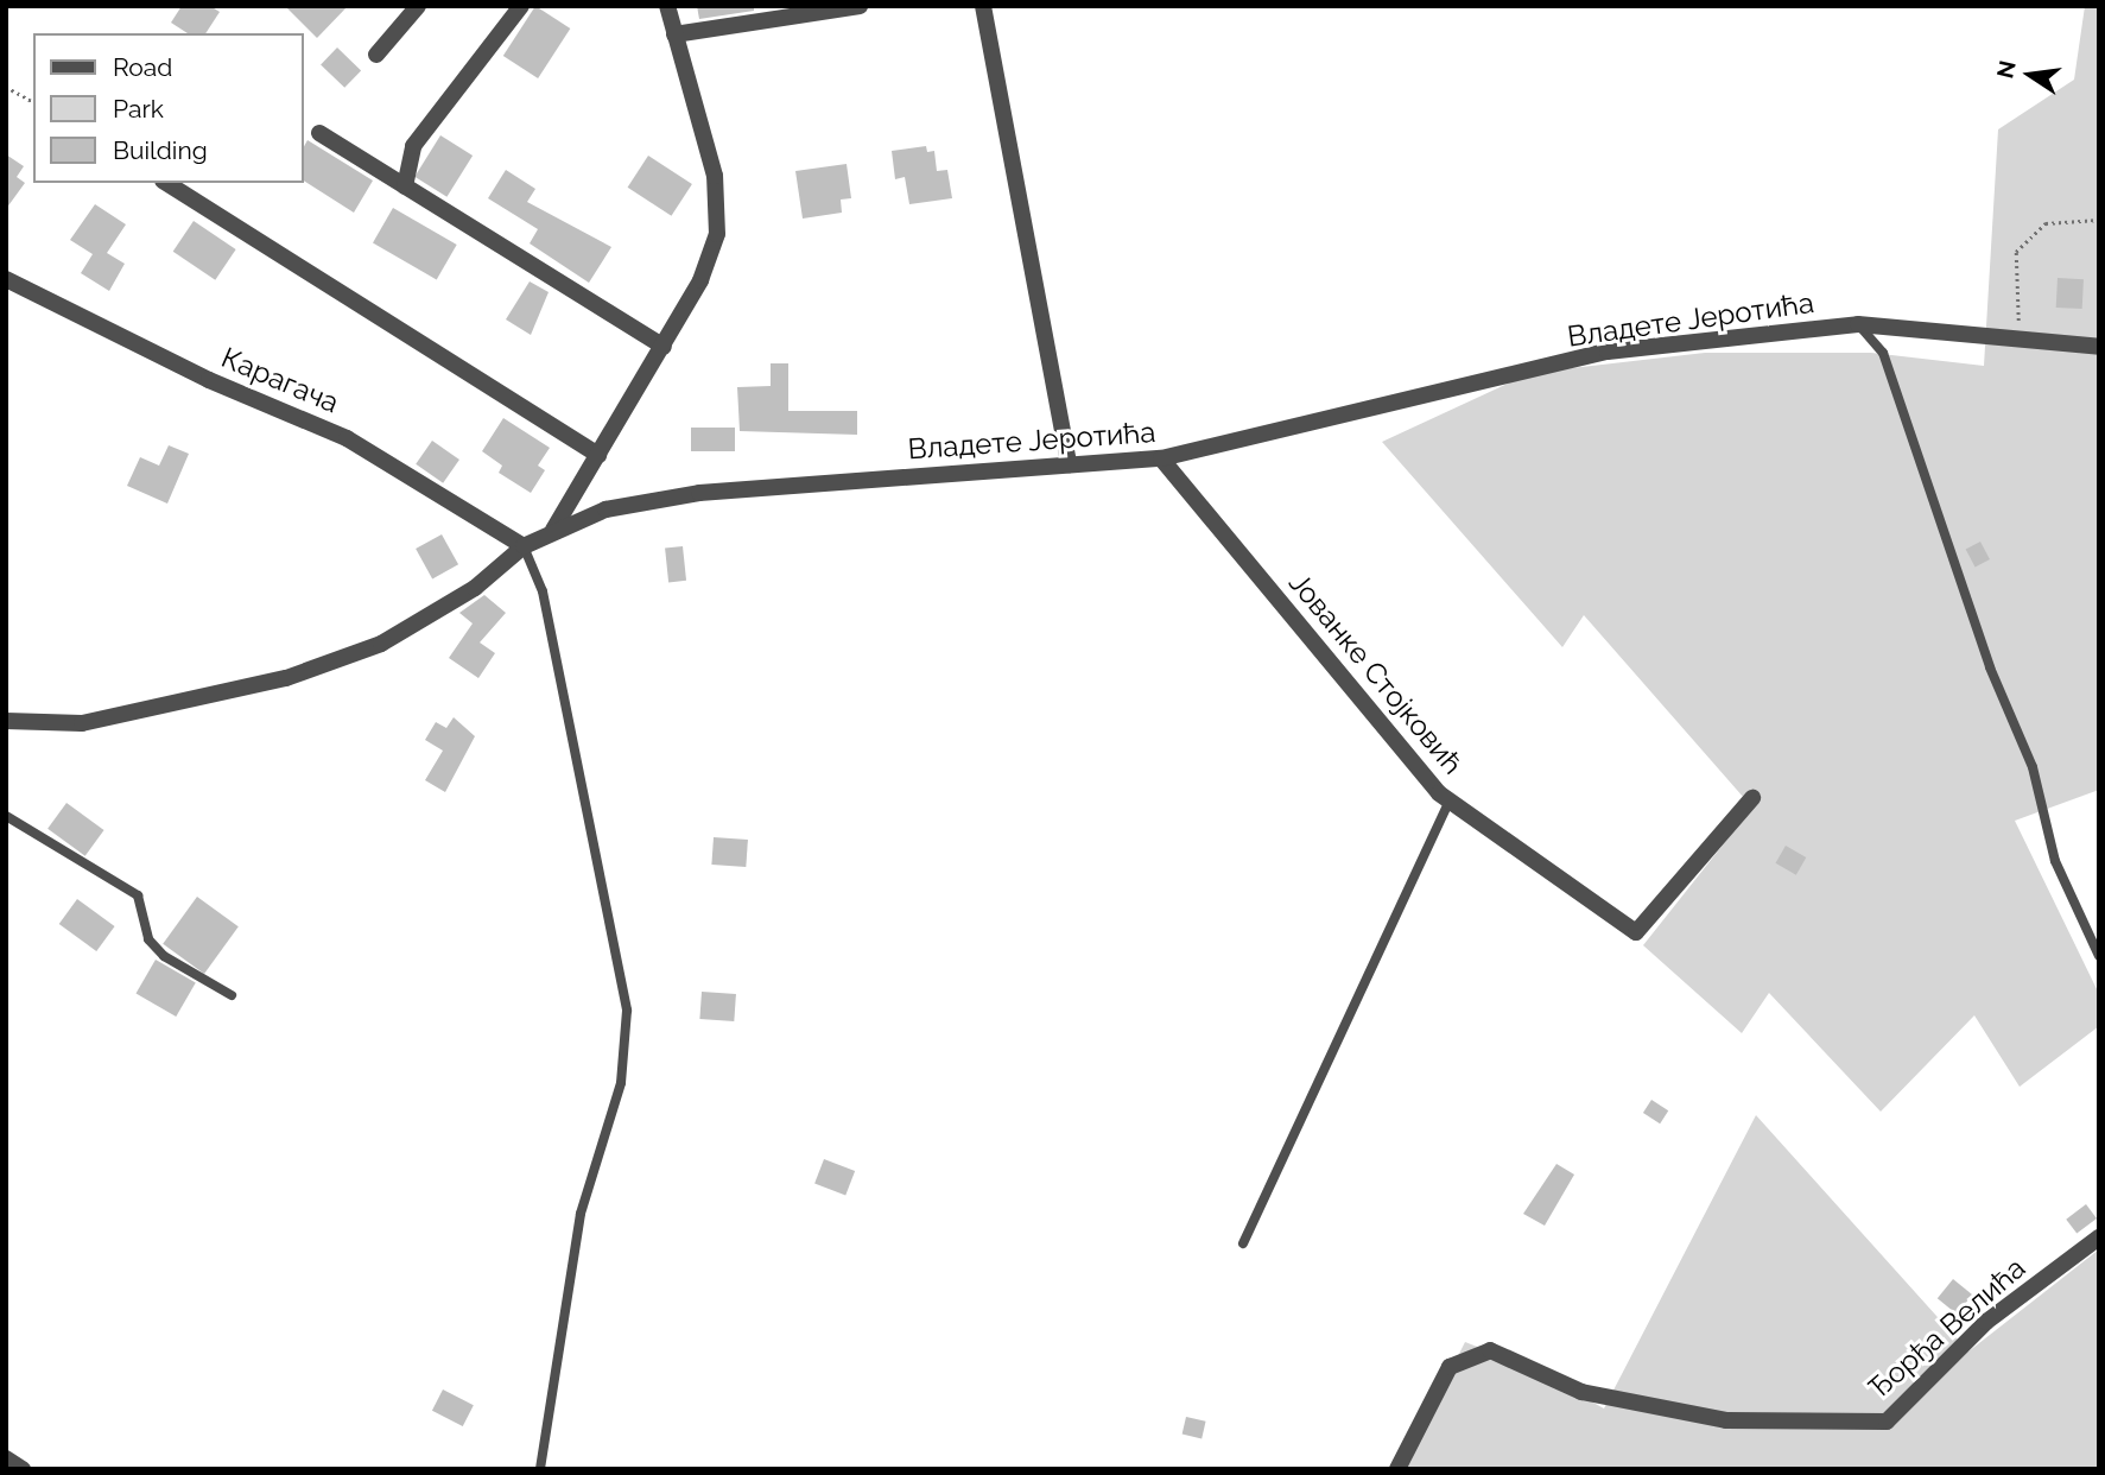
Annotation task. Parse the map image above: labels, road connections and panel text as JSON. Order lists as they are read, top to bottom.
{
  "streets": {
    "street": [
      "Владете Јеротића",
      "Карагача",
      "Јованке Стојковић",
      "Ђорђа Велића"
    ]
  },
  "crossings": [
    ["Владете Јеротића", "Карагача"],
    ["Владете Јеротића", "Јованке Стојковић"]
  ],
  "legend": ["Road", "Park", "Building"],
  "north": "left"
}
